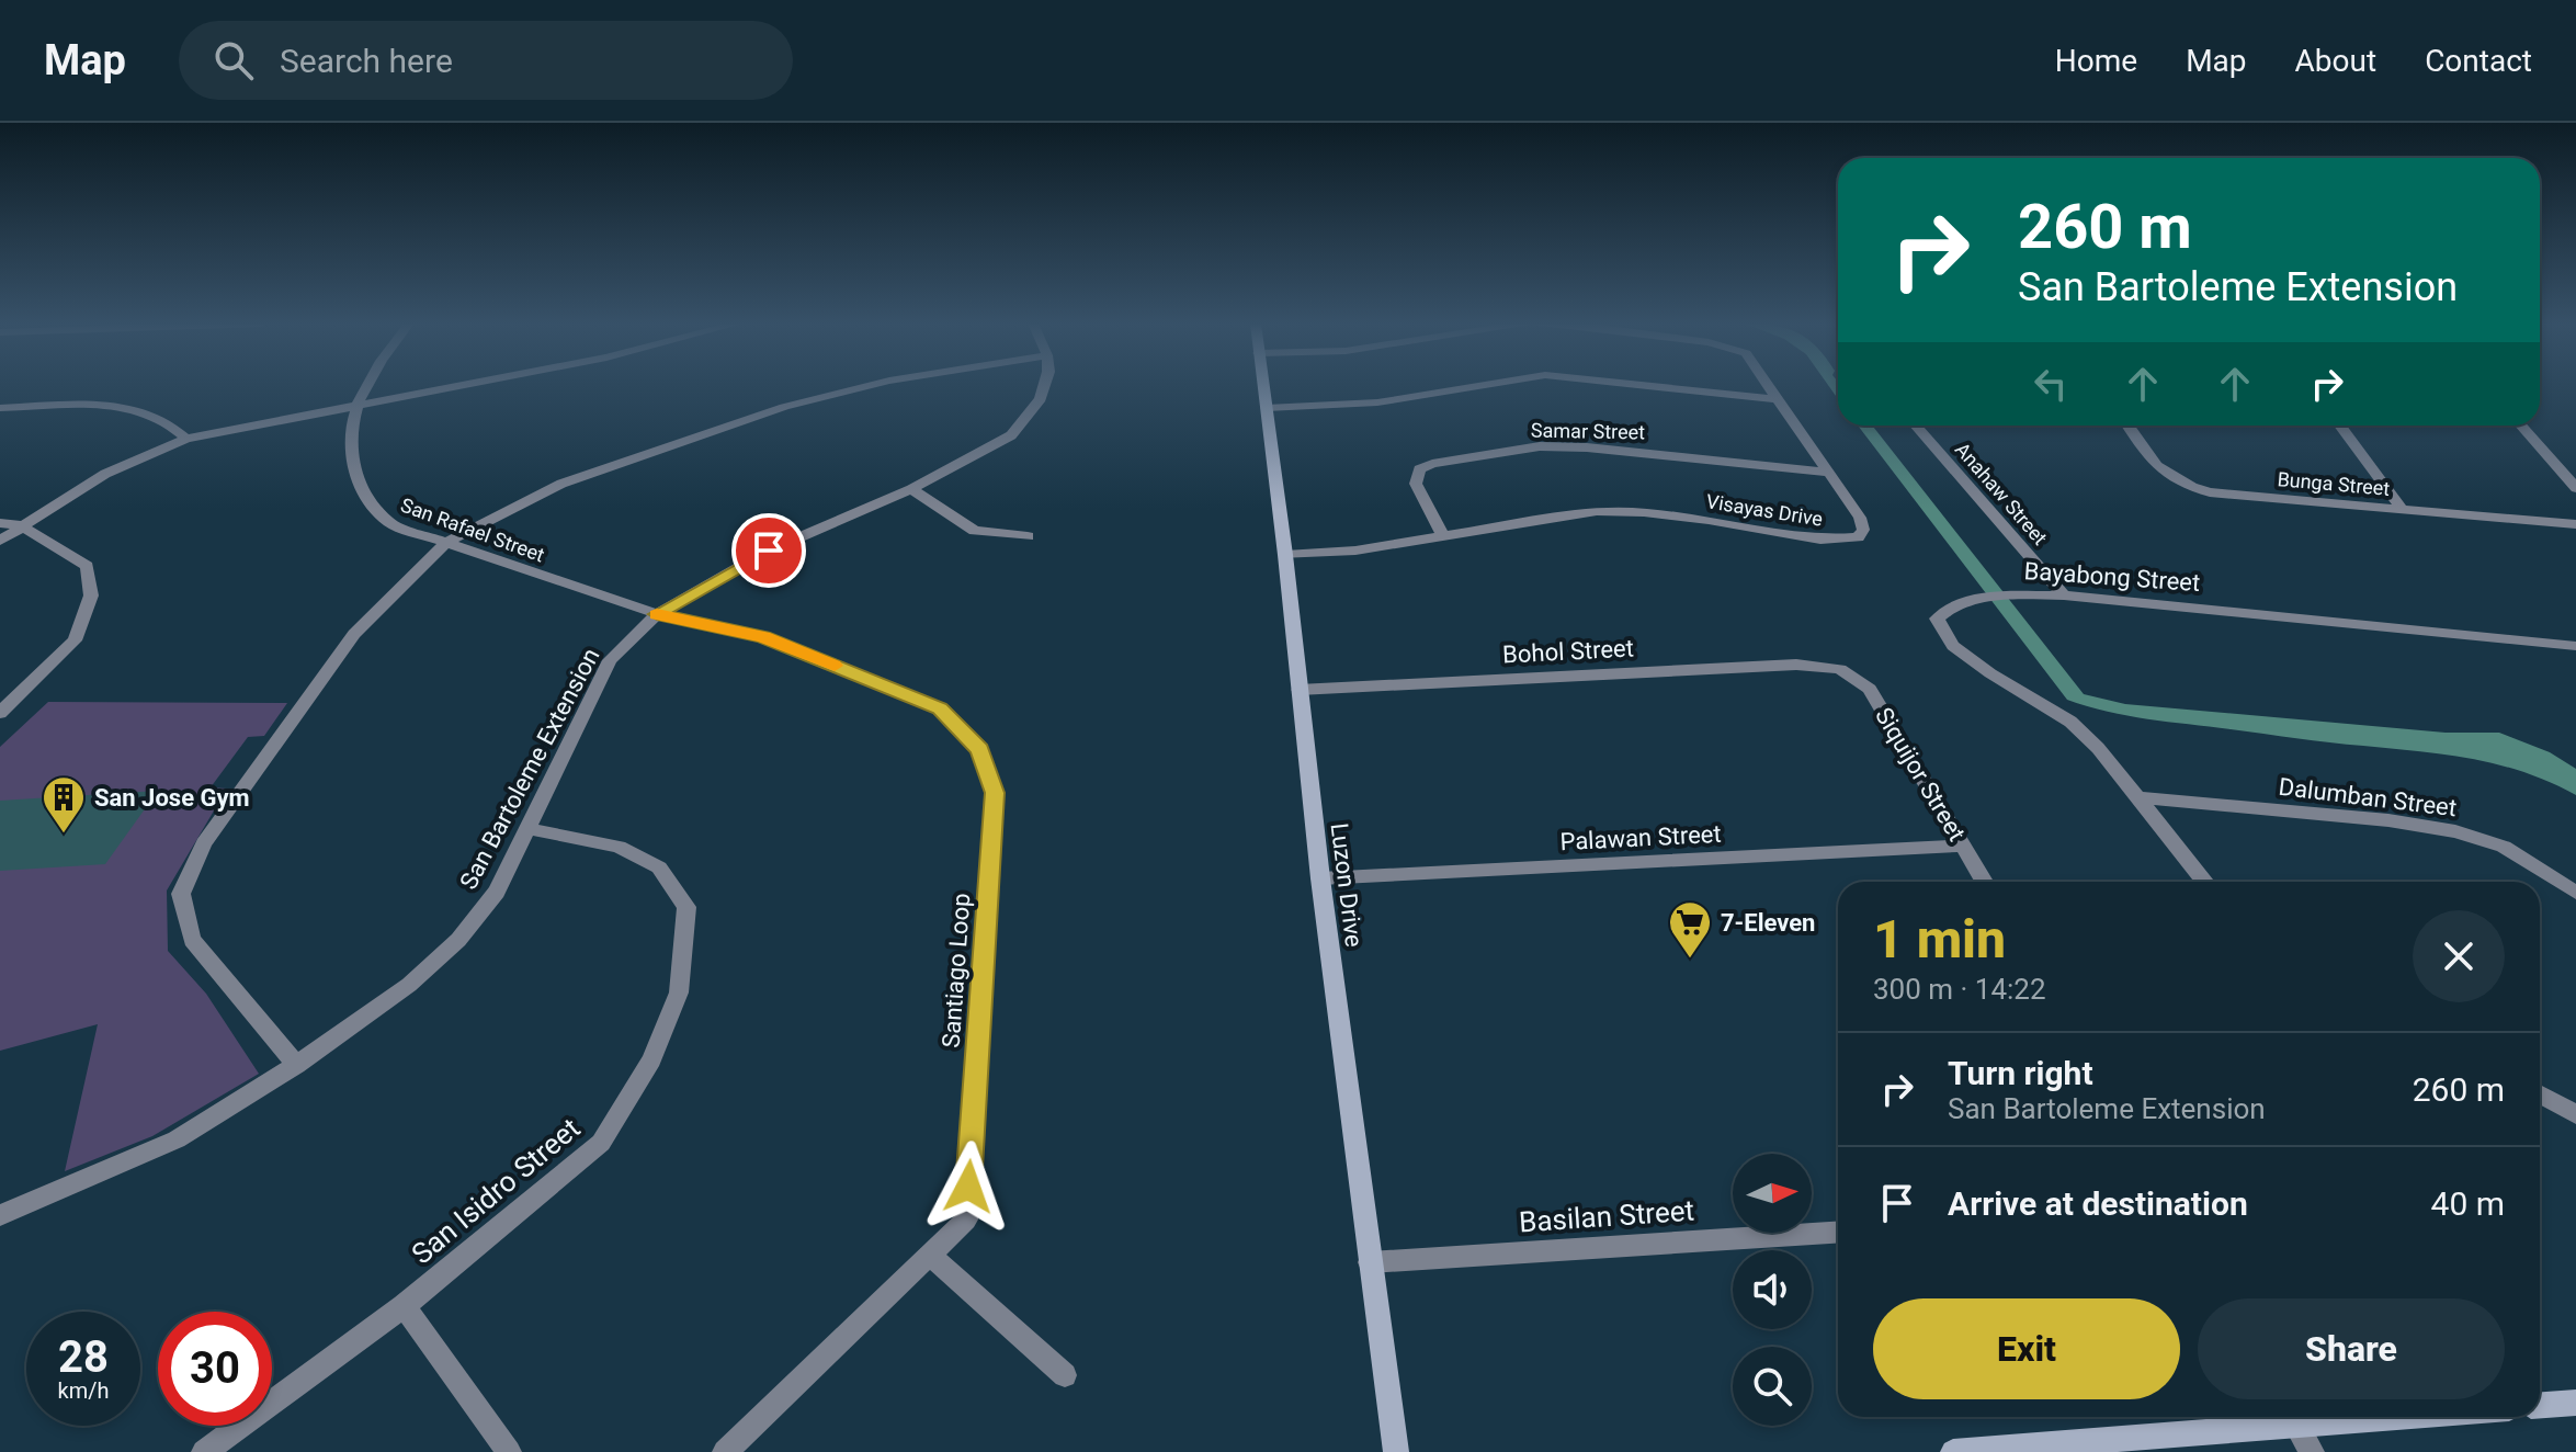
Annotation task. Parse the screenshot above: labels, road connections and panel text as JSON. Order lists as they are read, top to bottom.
{
  "streets": {
    "street": [
      "Samar Street",
      "Bunga Street",
      "Anahaw Street",
      "Visayas Drive",
      "San Rafael Street",
      "Bayabong Street",
      "Bohol Street",
      "San Bartoleme Extension",
      "Siquijor Street",
      "Dalumban Street",
      "Palawan Street",
      "Luzon Drive",
      "Santiago Loop",
      "San Isidro Street",
      "Basilan Street"
    ]
  },
  "crossings": [
    ["Samar Street", "Visayas Drive"],
    ["Anahaw Street", "Bayabong Street"],
    ["Visayas Drive", "Luzon Drive"],
    ["San Rafael Street", "San Bartoleme Extension"],
    ["San Rafael Street", "Santiago Loop"],
    ["Bayabong Street", "Dalumban Street"],
    ["Bohol Street", "Siquijor Street"],
    ["Bohol Street", "Luzon Drive"],
    ["San Bartoleme Extension", "Santiago Loop"],
    ["San Bartoleme Extension", "San Isidro Street"],
    ["Siquijor Street", "Palawan Street"],
    ["Palawan Street", "Luzon Drive"],
    ["Luzon Drive", "Basilan Street"]
  ],
  "places": {
    "building": ["San Jose Gym"],
    "supermarket": ["7-Eleven"]
  },
  "north": "right",
  "page": {
    "header": "Map",
    "search": "Search here",
    "nav": [
      "Home",
      "Map",
      "About",
      "Contact"
    ],
    "turn": ["260 m", "San Bartoleme Extension"],
    "heading": ["1 min", "300 m · 14:22"],
    "list": [
      {
        "name": "Turn right",
        "note": "San Bartoleme Extension",
        "value": "260 m"
      },
      {
        "name": "Arrive at destination",
        "value": "40 m"
      }
    ],
    "buttons": ["Exit", "Share"],
    "speed": "28 km/h",
    "limit": "30"
  }
}
